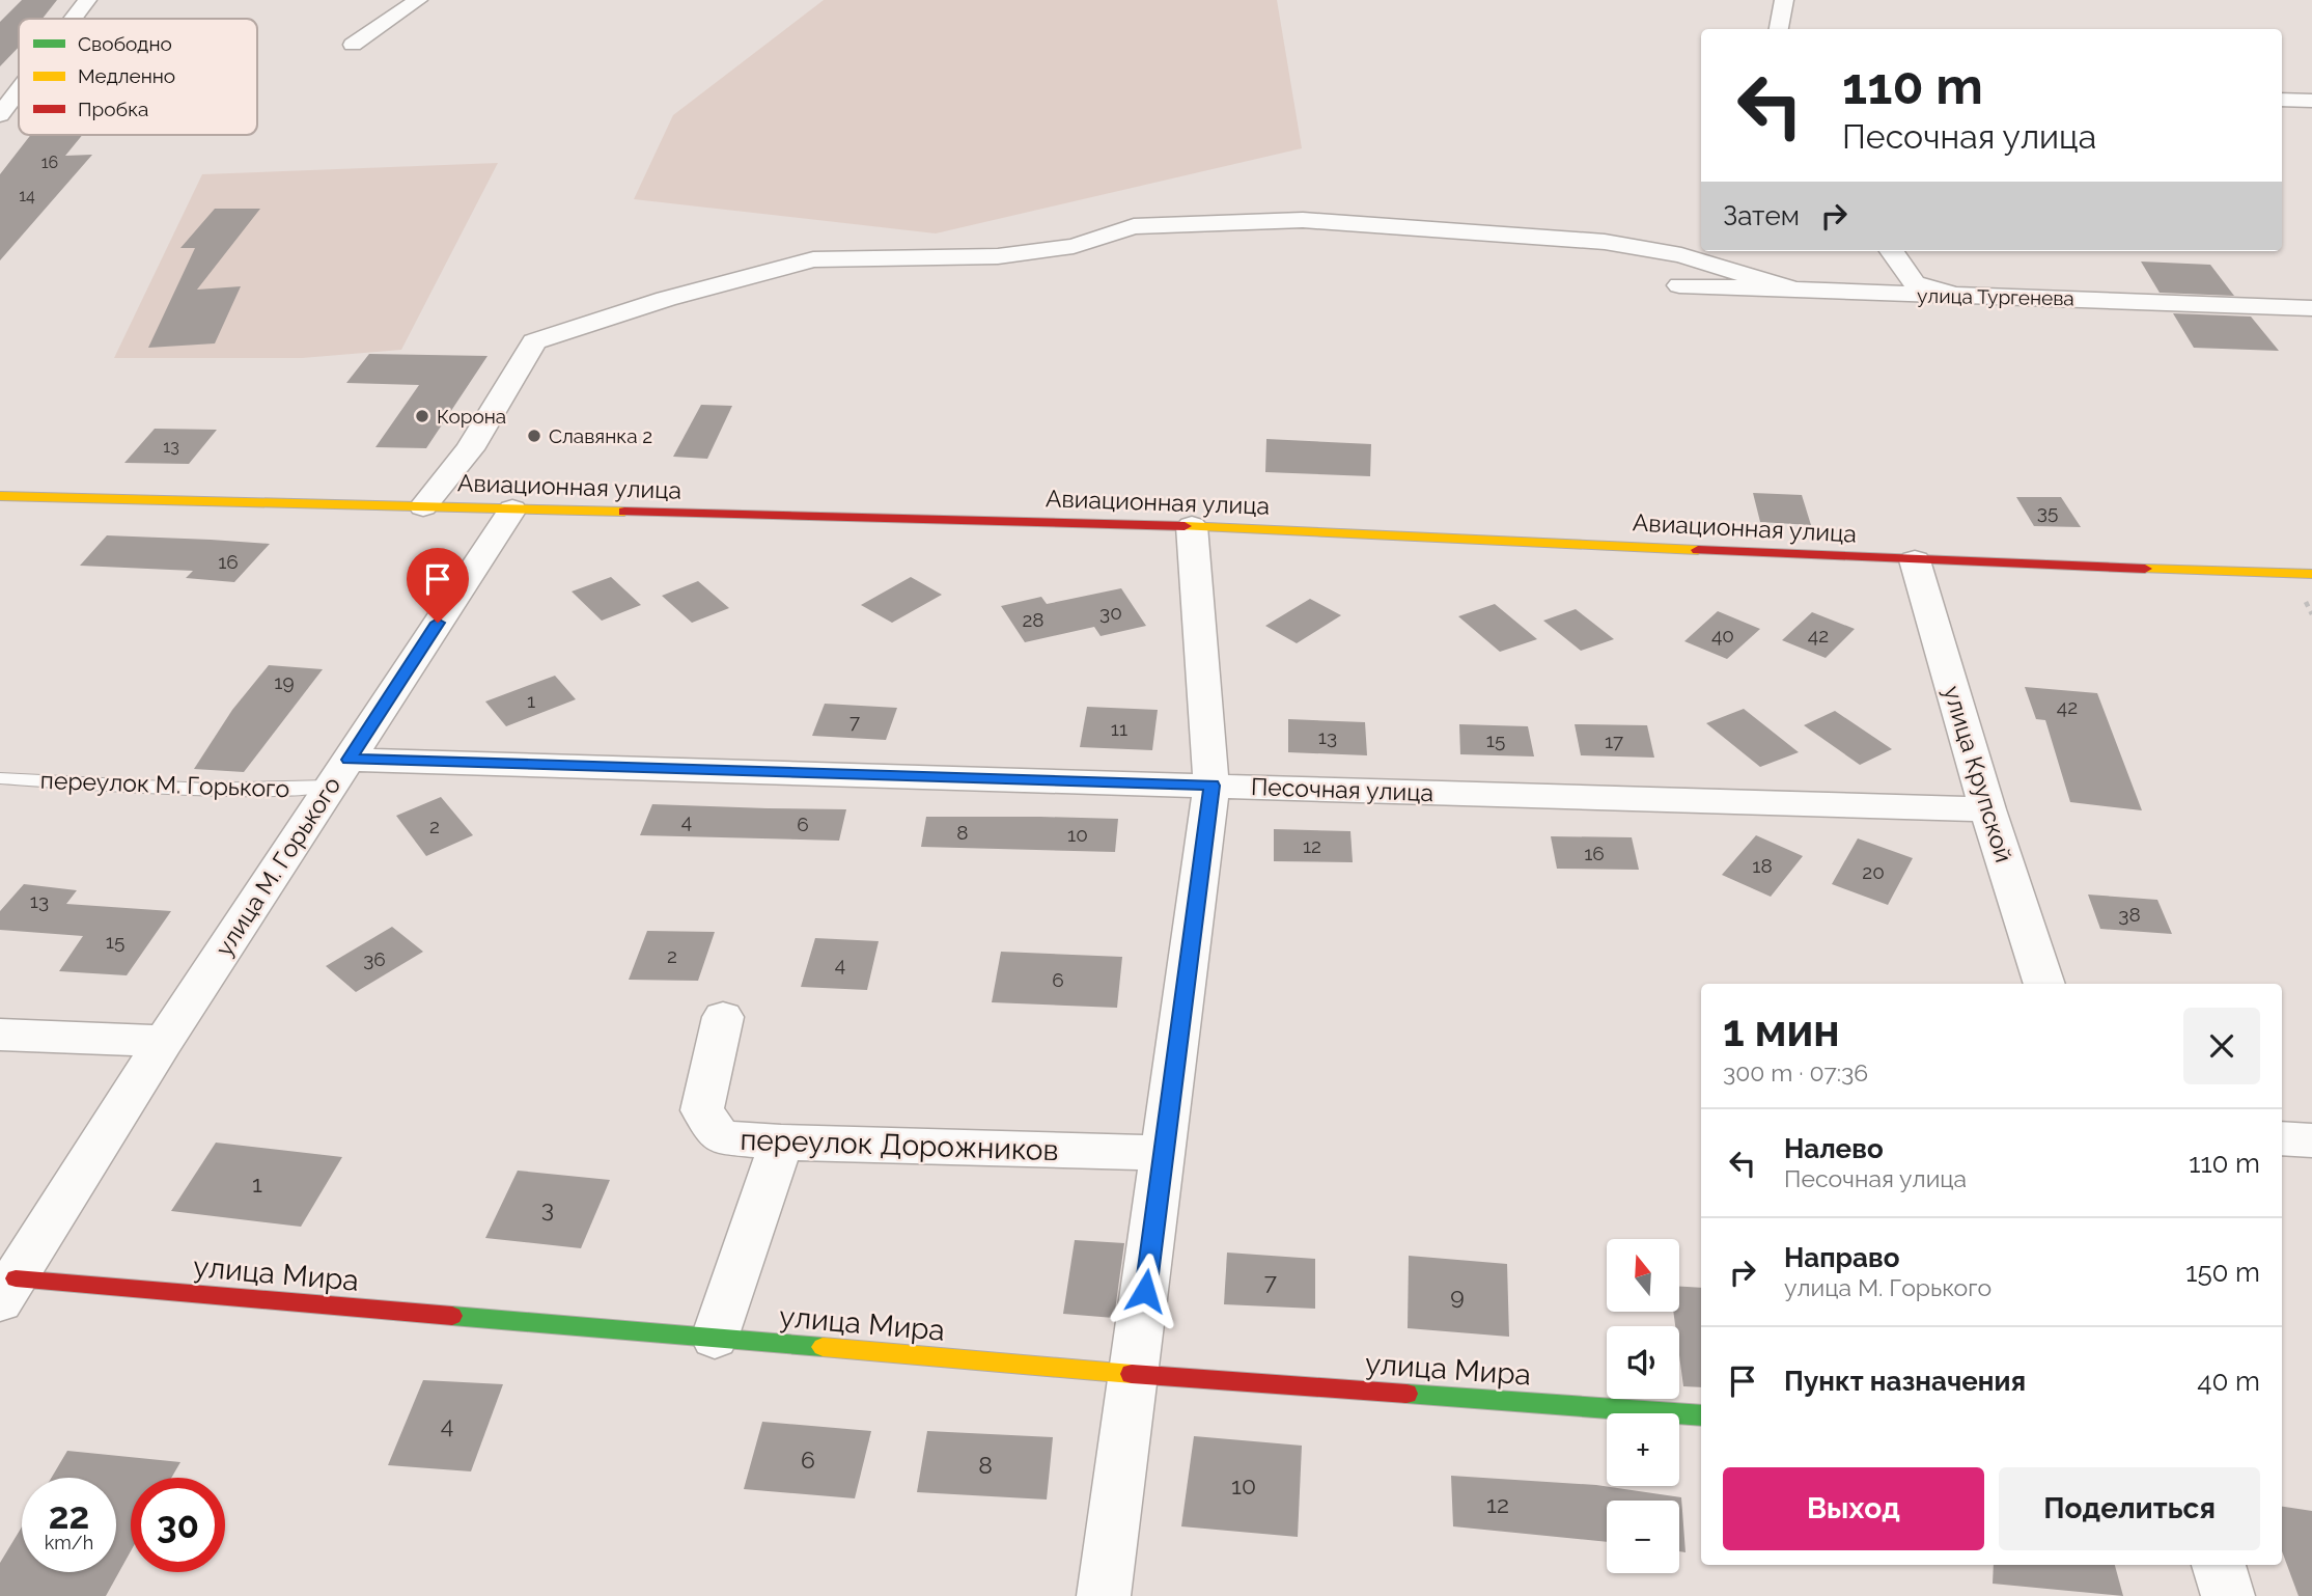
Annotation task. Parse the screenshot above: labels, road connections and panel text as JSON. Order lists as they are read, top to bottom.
{
  "streets": {
    "main road": ["Авиационная улица", "улица Мира"],
    "street": [
      "улица Тургенева",
      "улица Крупской",
      "Песочная улица",
      "улица М. Горького",
      "переулок Дорожников"
    ],
    "lane": ["переулок М. Горького"]
  },
  "crossings": [
    ["Авиационная улица", "улица Крупской"],
    ["Авиационная улица", "улица М. Горького"],
    ["улица Крупской", "Песочная улица"],
    ["переулок М. Горького", "Песочная улица"],
    ["переулок М. Горького", "улица М. Горького"],
    ["Песочная улица", "улица М. Горького"],
    ["улица М. Горького", "улица Мира"]
  ],
  "places": ["Корона", "Славянка 2"],
  "house_numbers": [
    "16",
    "14",
    "13",
    "35",
    "16",
    "30",
    "28",
    "40",
    "42",
    "19",
    "1",
    "42",
    "7",
    "11",
    "13",
    "15",
    "17",
    "4",
    "6",
    "2",
    "8",
    "10",
    "12",
    "16",
    "18",
    "20",
    "13",
    "38",
    "15",
    "2",
    "36",
    "4",
    "6",
    "1",
    "3",
    "7",
    "9",
    "4",
    "6",
    "8",
    "10",
    "12"
  ],
  "legend": ["Свободно", "Медленно", "Пробка"],
  "north": "top",
  "page": {
    "turn": ["110 m", "Песочная улица"],
    "then": "Затем",
    "heading": ["1 мин", "300 m · 07:36"],
    "list": [
      {
        "name": "Налево",
        "note": "Песочная улица",
        "value": "110 m"
      },
      {
        "name": "Направо",
        "note": "улица М. Горького",
        "value": "150 m"
      },
      {
        "name": "Пункт назначения",
        "value": "40 m"
      }
    ],
    "map_buttons": ["+", "−"],
    "buttons": ["Выход", "Поделиться"],
    "speed": "22 km/h",
    "limit": "30"
  }
}
